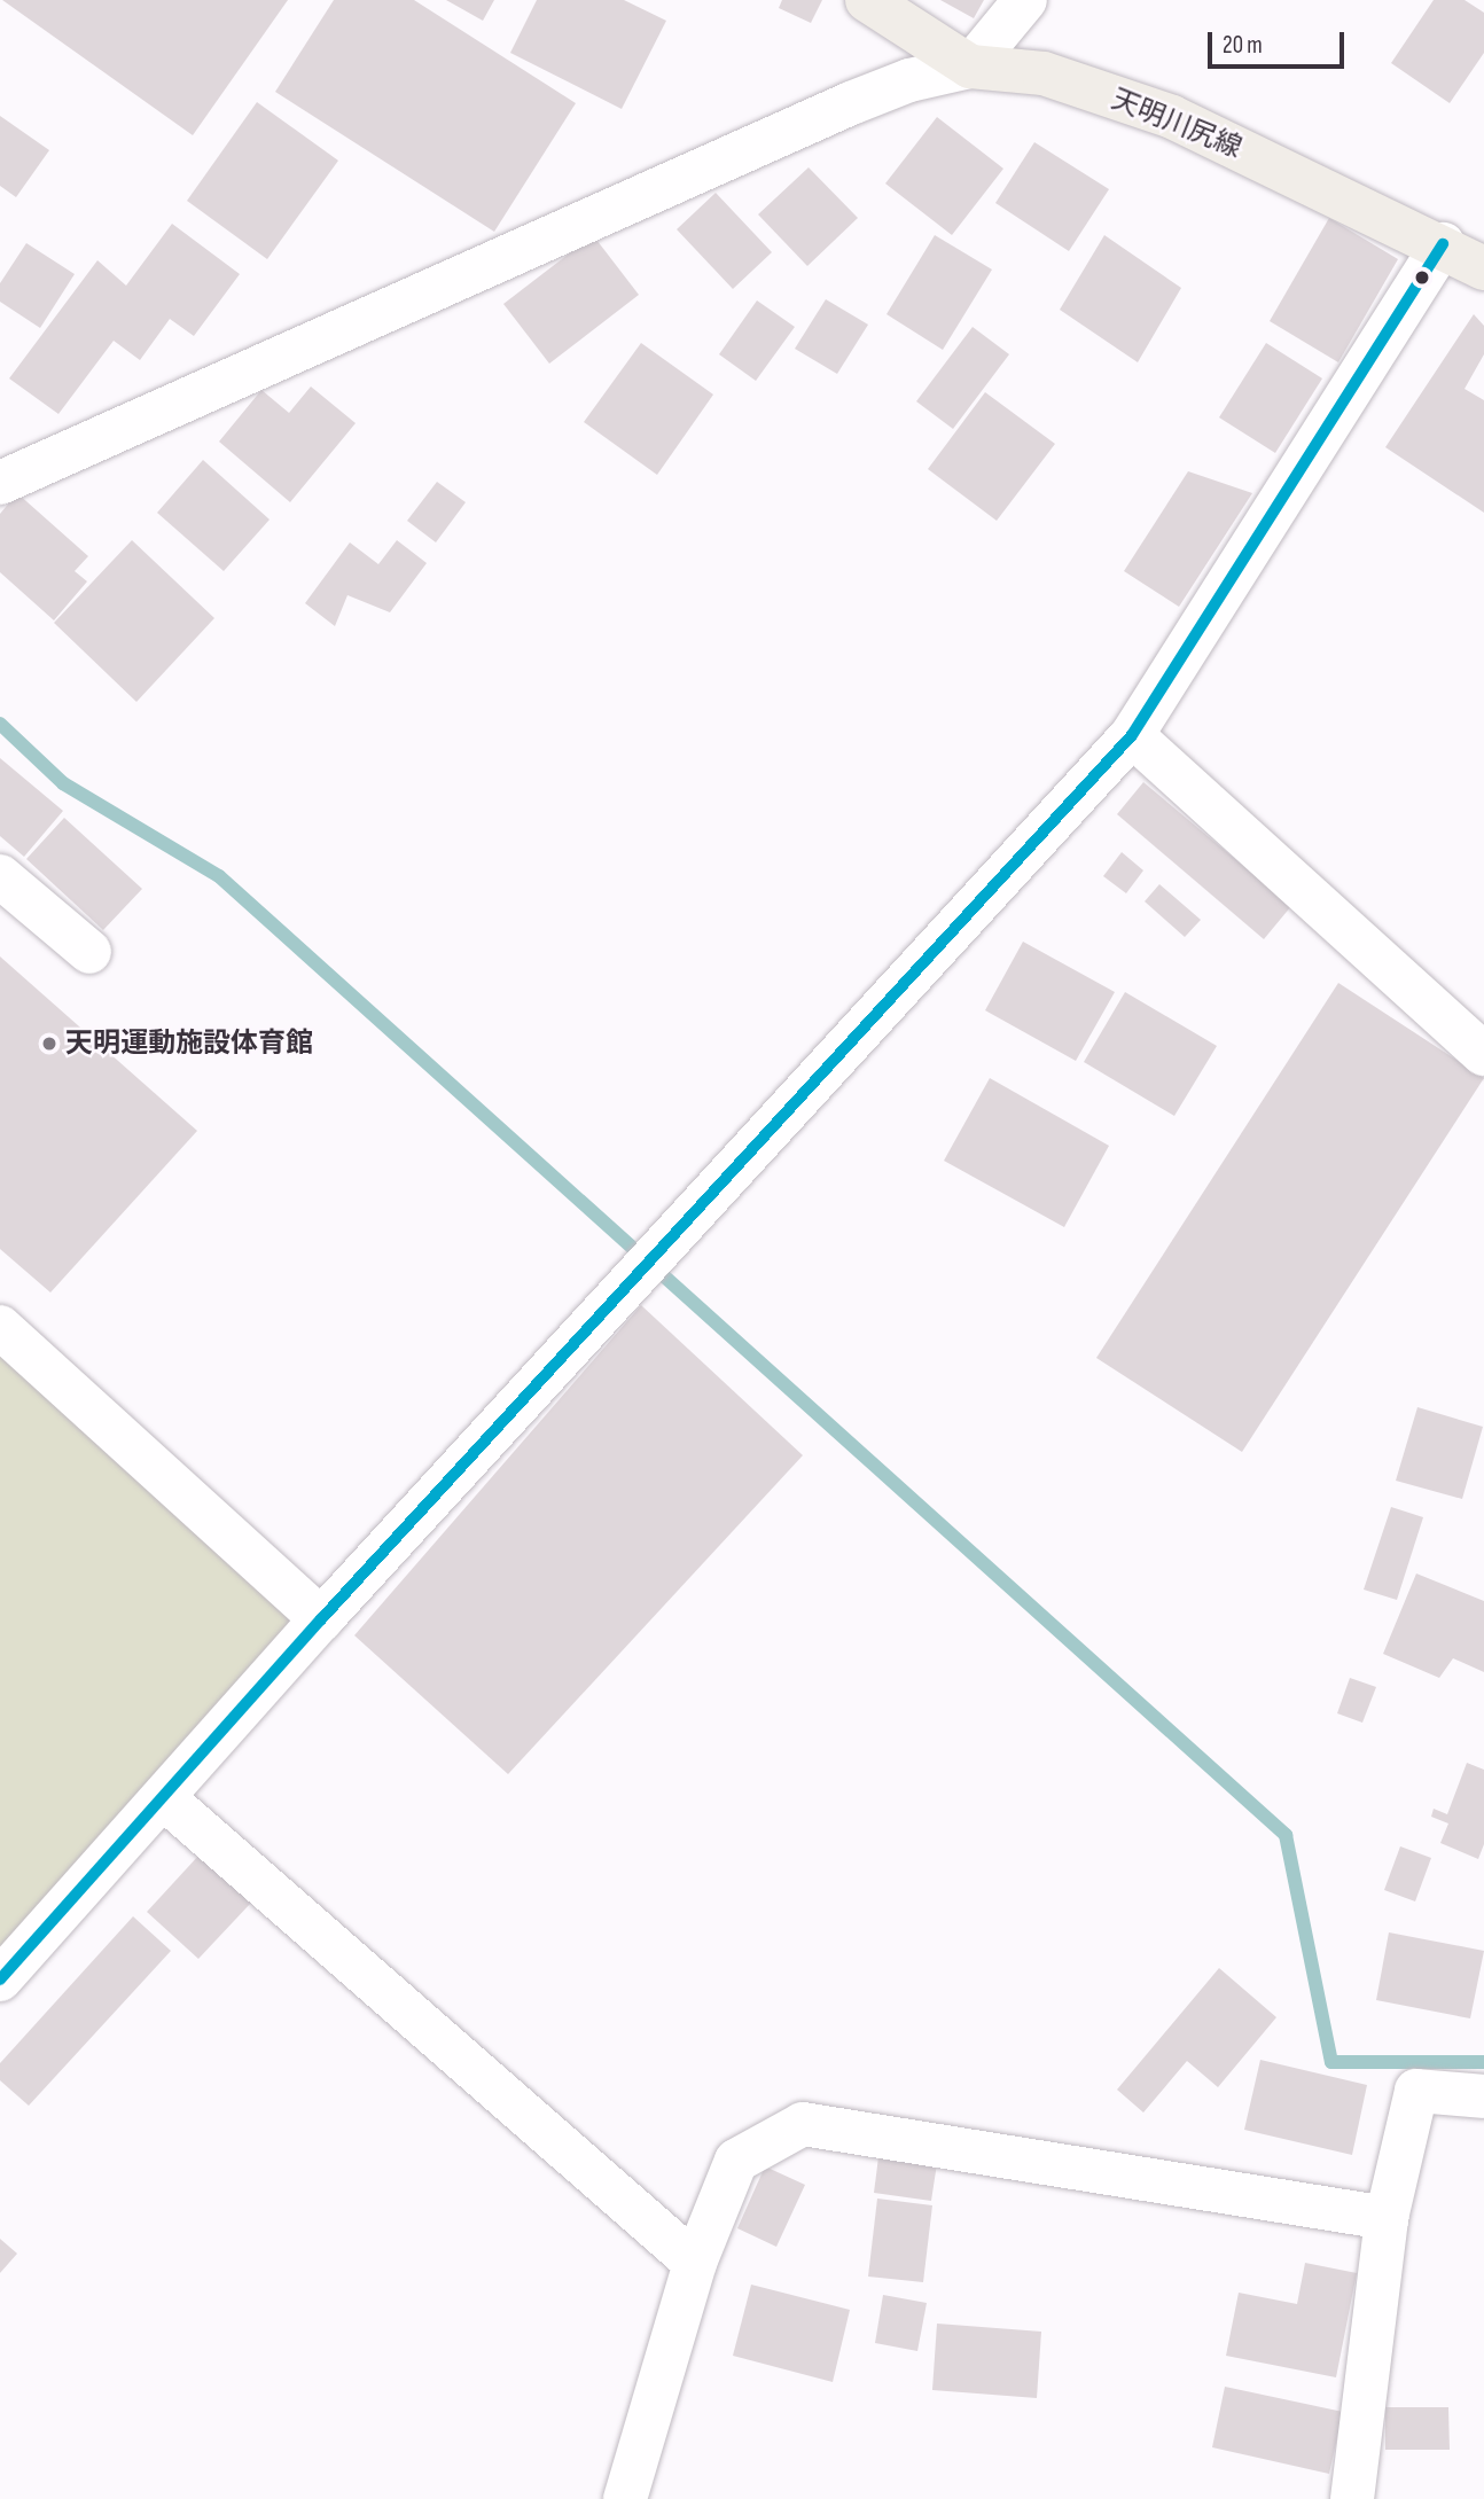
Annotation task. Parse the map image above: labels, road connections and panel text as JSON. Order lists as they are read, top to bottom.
{
  "streets": {
    "main road": ["天明川尻線"]
  },
  "places": ["天明運動施設体育館"],
  "scale_bar": "20 m"
}
